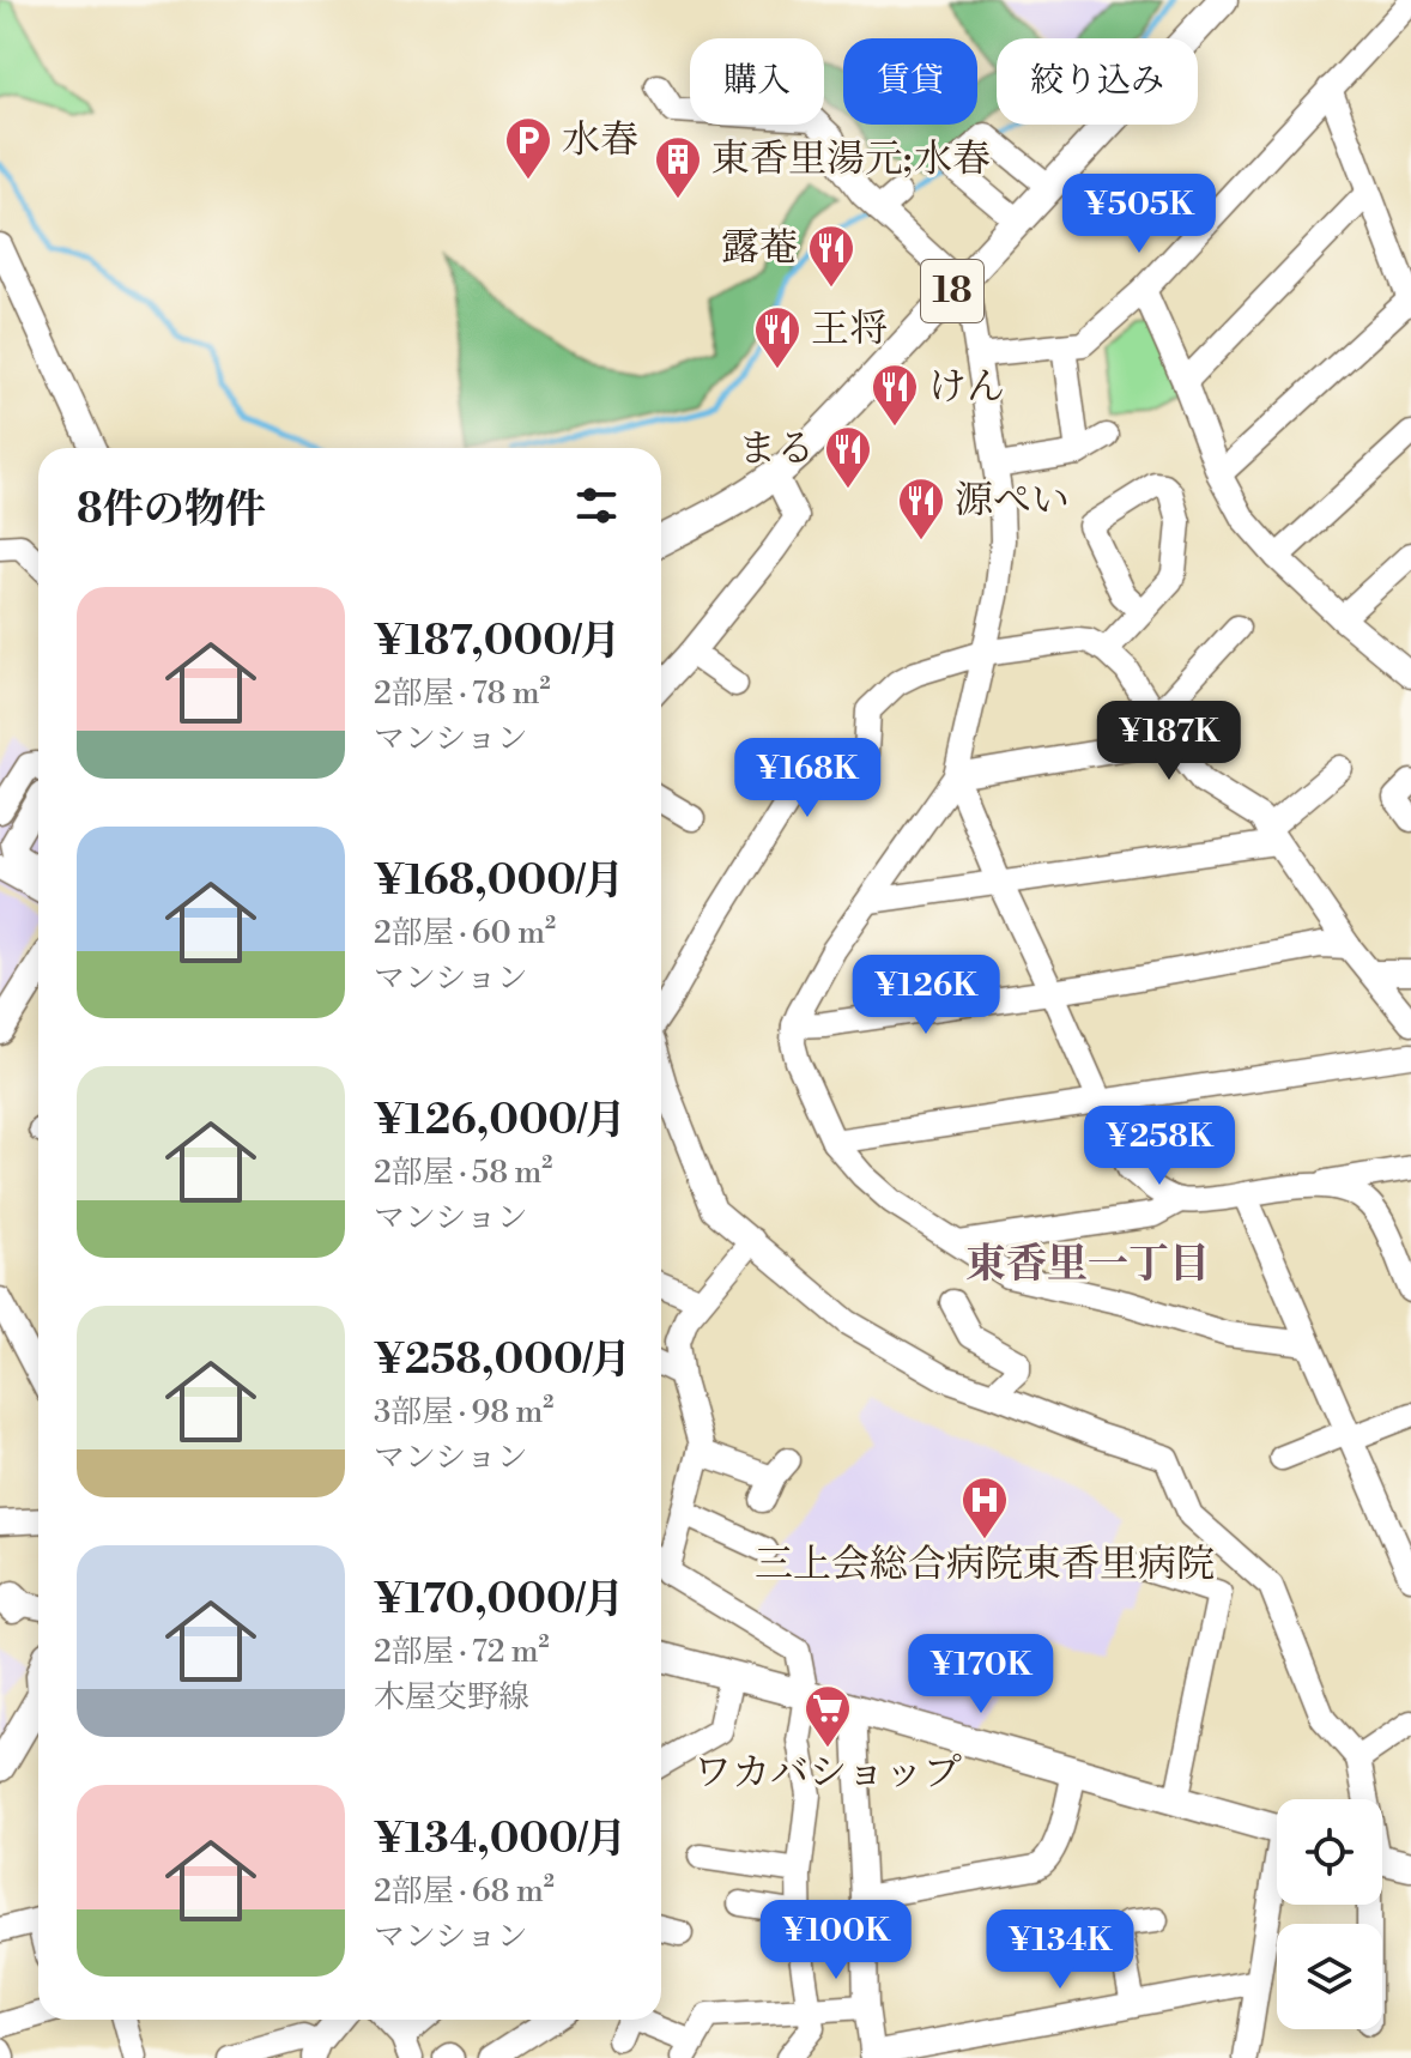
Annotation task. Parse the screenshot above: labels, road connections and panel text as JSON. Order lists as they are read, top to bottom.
{
  "streets": {
    "main road": ["18"]
  },
  "districts": ["東香里一丁目"],
  "places": {
    "parking": ["水春"],
    "building": ["東香里湯元;水春"],
    "restaurant": [
      "露菴",
      "王将",
      "けん",
      "まる",
      "源ぺい"
    ],
    "hospital": ["三上会総合病院東香里病院"],
    "supermarket": ["ワカバショップ"]
  },
  "page": {
    "chip": ["購入", "賃貸", "絞り込み"],
    "price": [
      "¥505K",
      "¥187K",
      "¥168K",
      "¥126K",
      "¥258K",
      "¥170K",
      "¥100K",
      "¥134K"
    ],
    "heading": "8件の物件",
    "list": [
      {
        "name": "¥187,000/月",
        "note": "2部屋 · 78 m² · マンション"
      },
      {
        "name": "¥168,000/月",
        "note": "2部屋 · 60 m² · マンション"
      },
      {
        "name": "¥126,000/月",
        "note": "2部屋 · 58 m² · マンション"
      },
      {
        "name": "¥258,000/月",
        "note": "3部屋 · 98 m² · マンション"
      },
      {
        "name": "¥170,000/月",
        "note": "2部屋 · 72 m² · 木屋交野線"
      },
      {
        "name": "¥134,000/月",
        "note": "2部屋 · 68 m² · マンション"
      }
    ]
  }
}
